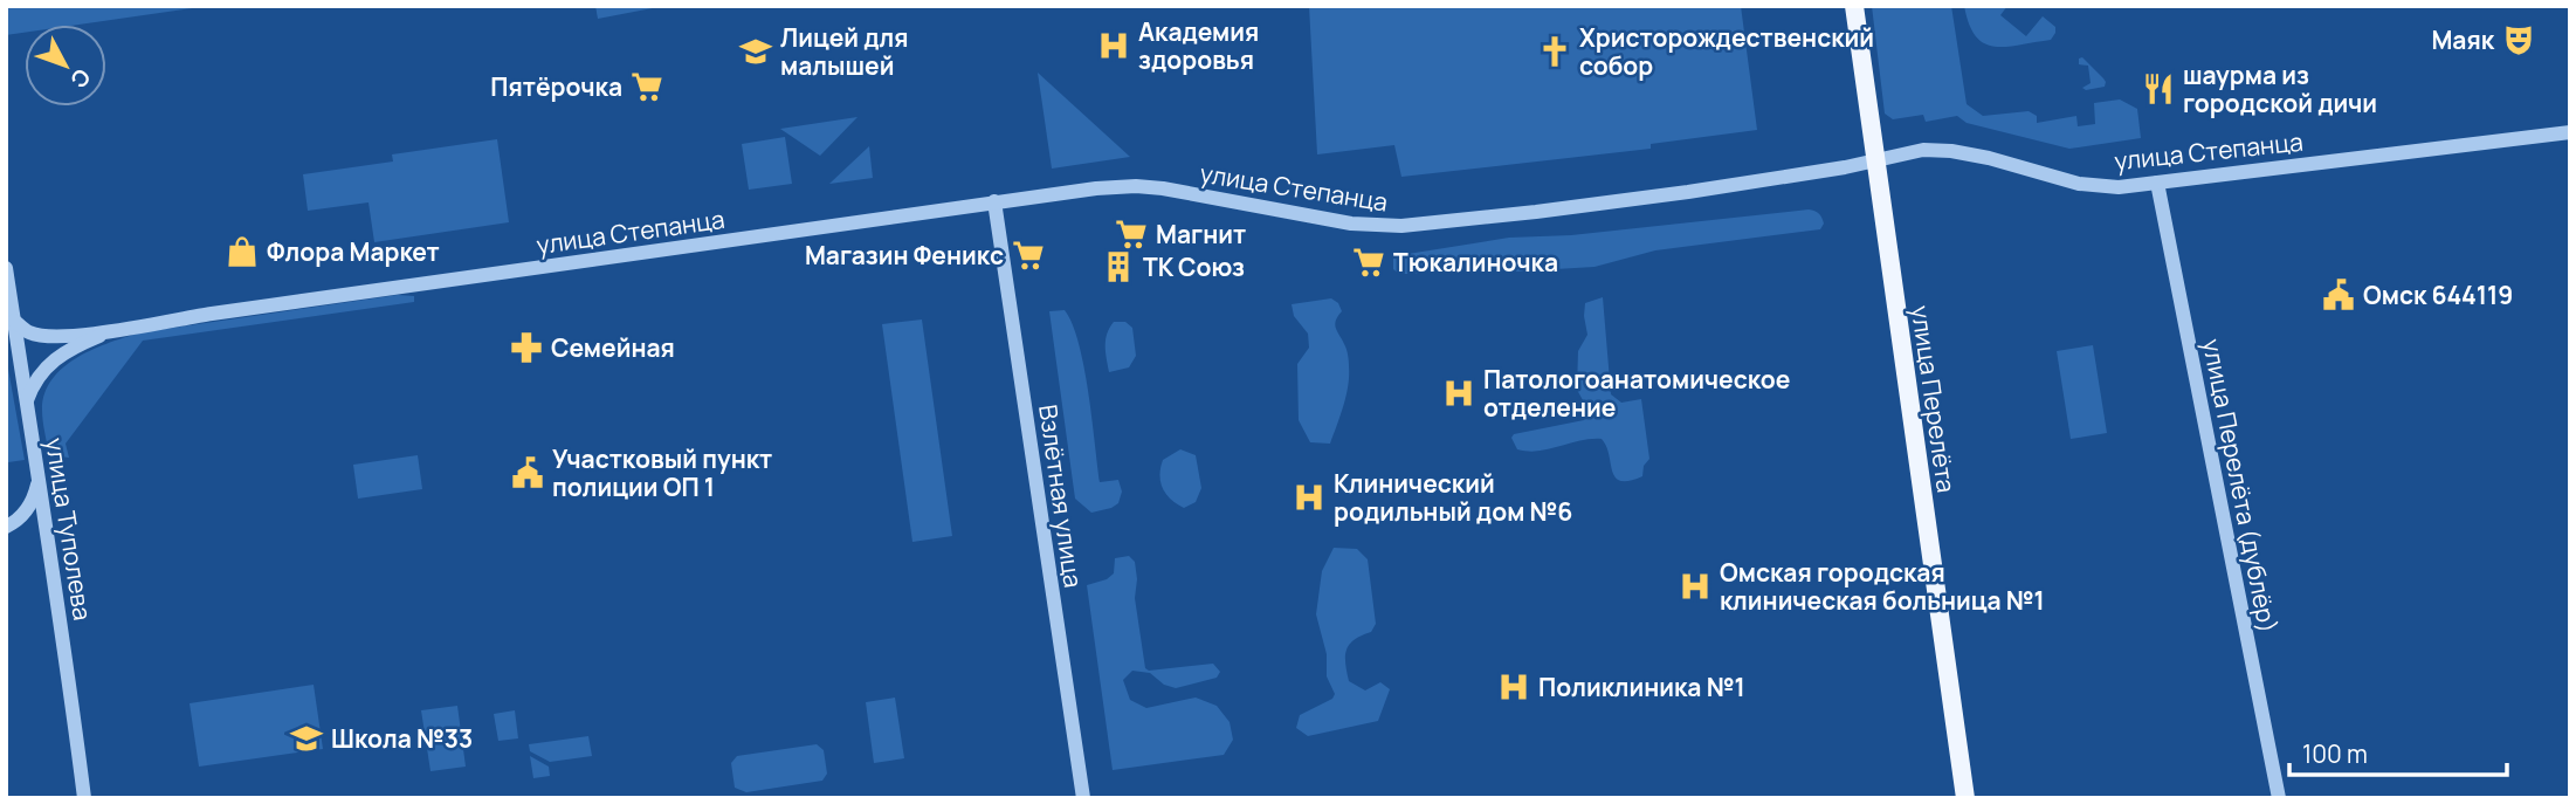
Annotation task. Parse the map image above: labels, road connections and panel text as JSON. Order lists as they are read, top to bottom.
{
  "streets": {
    "main road": ["улица Перелёта"],
    "street": [
      "улица Степанца",
      "улица Перелёта (дублёр)",
      "Взлётная улица",
      "улица Туполева"
    ]
  },
  "crossings": [
    ["улица Степанца", "улица Перелёта"],
    ["улица Степанца", "улица Перелёта (дублёр)"],
    ["улица Степанца", "Взлётная улица"],
    ["улица Степанца", "улица Туполева"]
  ],
  "places": {
    "theatre": ["Маяк"],
    "hospital": [
      "Академия здоровья",
      "Патологоанатомическое отделение",
      "Клинический родильный дом №6",
      "Омская городская клиническая больница №1",
      "Поликлиника №1"
    ],
    "school or university": ["Лицей для малышей", "Школа №33"],
    "church": ["Христорождественский собор"],
    "supermarket": [
      "Пятёрочка",
      "Магнит",
      "Магазин Феникс",
      "Тюкалиночка"
    ],
    "restaurant": ["шаурма из городской дичи"],
    "shop": ["Флора Маркет"],
    "building": ["ТК Союз"],
    "public building": ["Омск 644119", "Участковый пункт полиции ОП 1"],
    "pharmacy": ["Семейная"]
  },
  "scale_bar": "100 m",
  "north": "bottom right"
}
